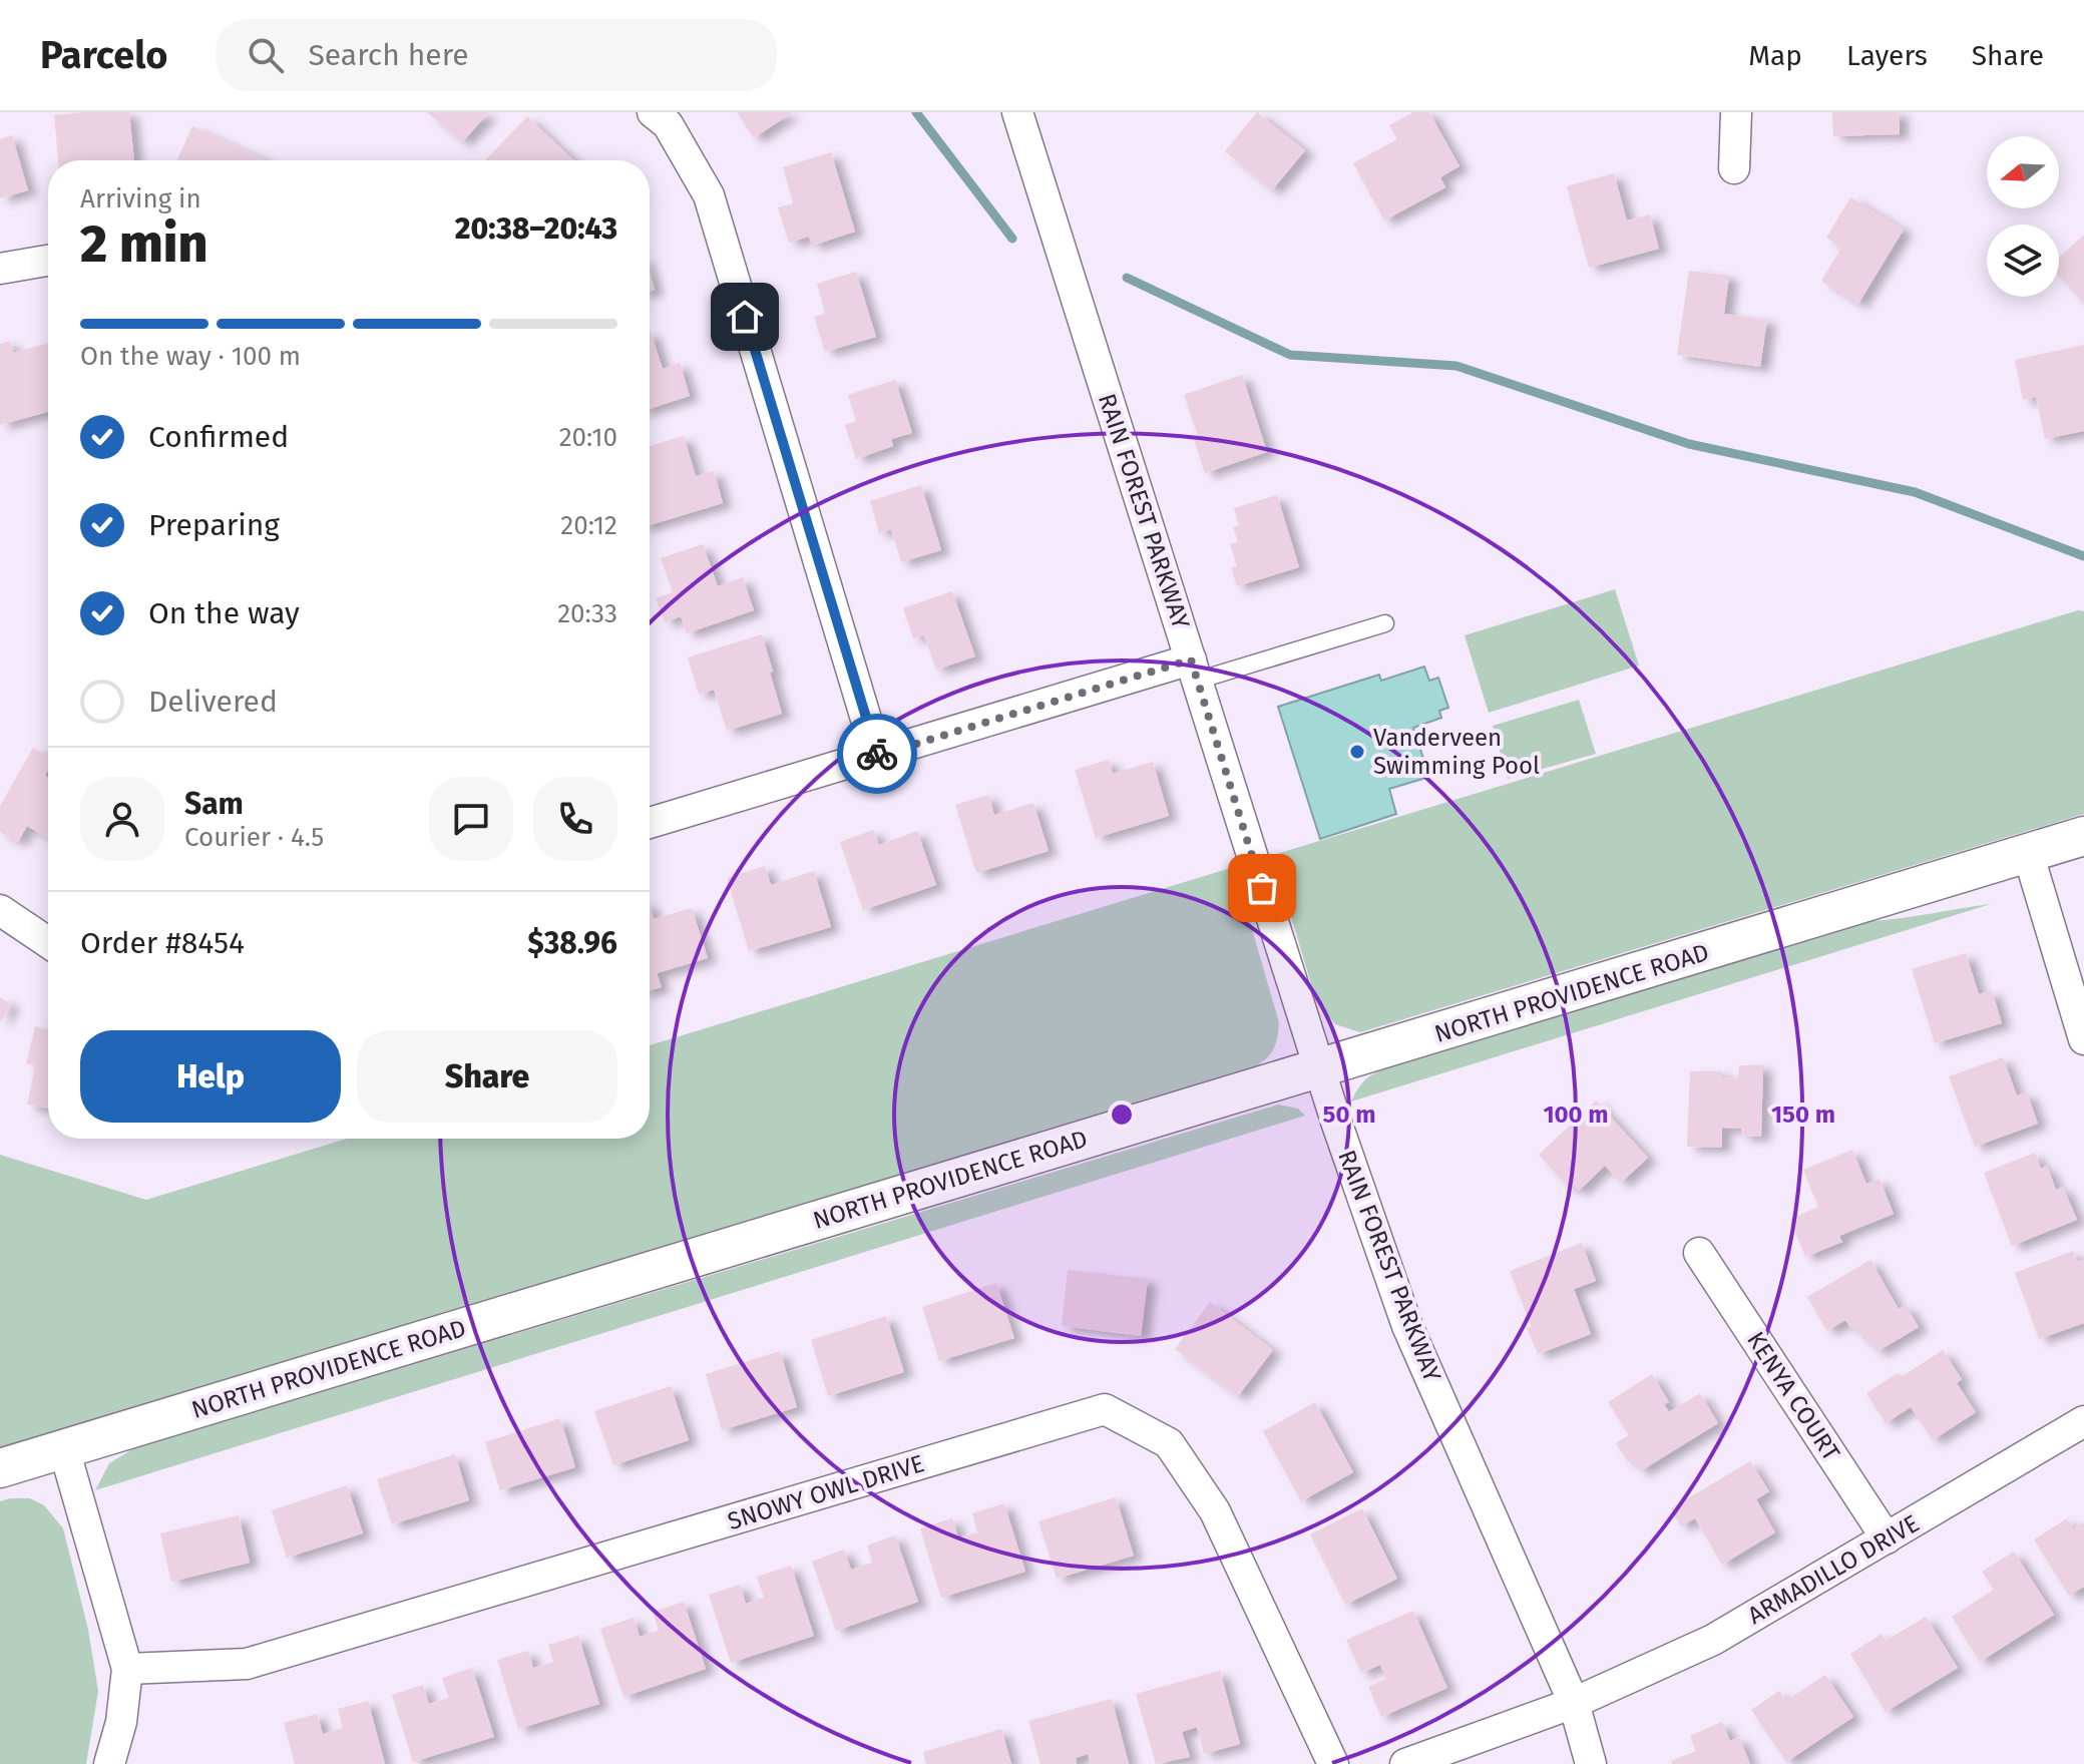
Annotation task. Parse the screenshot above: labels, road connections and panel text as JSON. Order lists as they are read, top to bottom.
{
  "streets": {
    "street": [
      "RAIN FOREST PARKWAY",
      "NORTH PROVIDENCE ROAD",
      "KENYA COURT",
      "SNOWY OWL DRIVE",
      "ARMADILLO DRIVE"
    ]
  },
  "crossings": [
    ["RAIN FOREST PARKWAY", "NORTH PROVIDENCE ROAD"],
    ["RAIN FOREST PARKWAY", "ARMADILLO DRIVE"],
    ["KENYA COURT", "ARMADILLO DRIVE"]
  ],
  "places": ["Vanderveen Swimming Pool"],
  "north": "left",
  "page": {
    "header": "Parcelo",
    "search": "Search here",
    "nav": ["Map", "Layers", "Share"],
    "heading": ["2 min", "Arriving in", "20:38–20:43"],
    "panel": [
      "Sam",
      "Courier · 4.5",
      "Order #8454",
      "$38.96"
    ],
    "bar": "On the way · 100 m",
    "list": [
      ["Confirmed", "20:10"],
      ["Preparing", "20:12"],
      ["On the way", "20:33"],
      "Delivered"
    ],
    "buttons": ["Help", "Share"]
  },
  "rings": ["50 m", "100 m", "150 m"]
}
